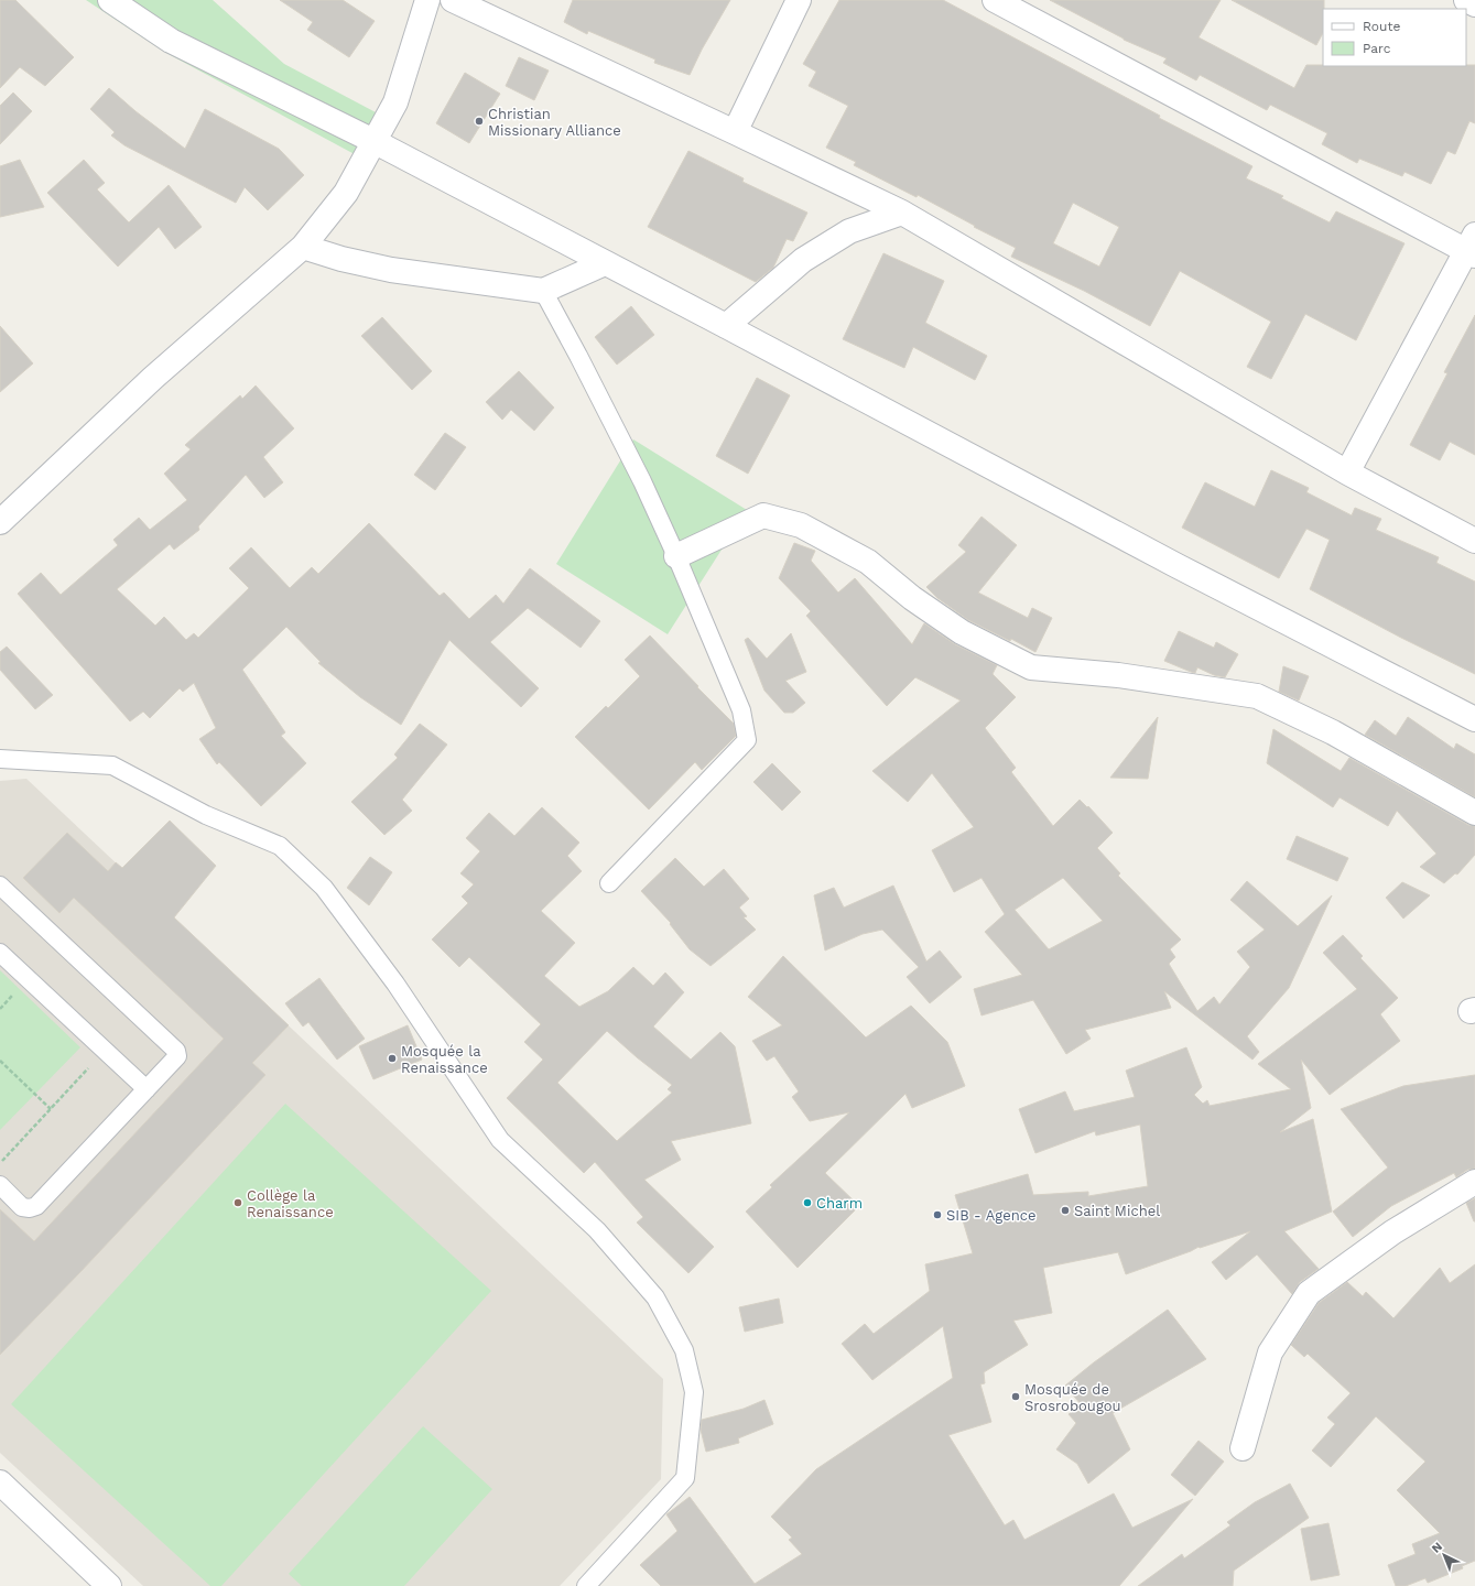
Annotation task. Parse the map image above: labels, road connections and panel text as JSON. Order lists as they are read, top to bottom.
{
  "places": [
    "Christian Missionary Alliance",
    "Mosquée la Renaissance",
    "Collège la Renaissance",
    "Charm",
    "Saint Michel",
    "SIB - Agence",
    "Mosquée de Srosrobougou"
  ],
  "legend": ["Route", "Parc"],
  "north": "top left"
}
